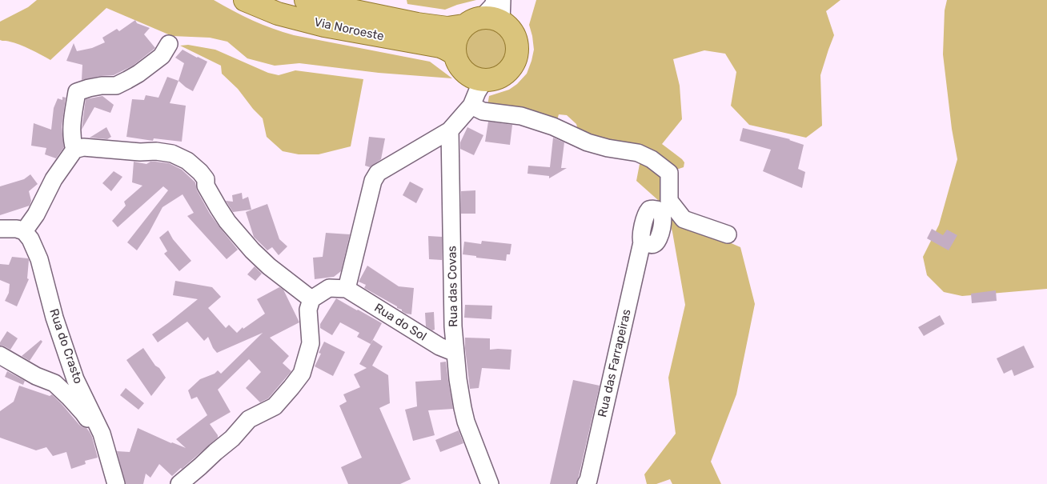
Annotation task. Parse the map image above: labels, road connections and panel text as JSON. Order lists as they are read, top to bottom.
{
  "streets": {
    "main road": ["Via Noroeste"],
    "street": [
      "Rua das Covas",
      "Rua do Sol",
      "Rua do Crasto",
      "Rua das Farrapeiras"
    ]
  },
  "crossings": [
    ["Rua das Covas", "Rua do Sol"]
  ]
}
